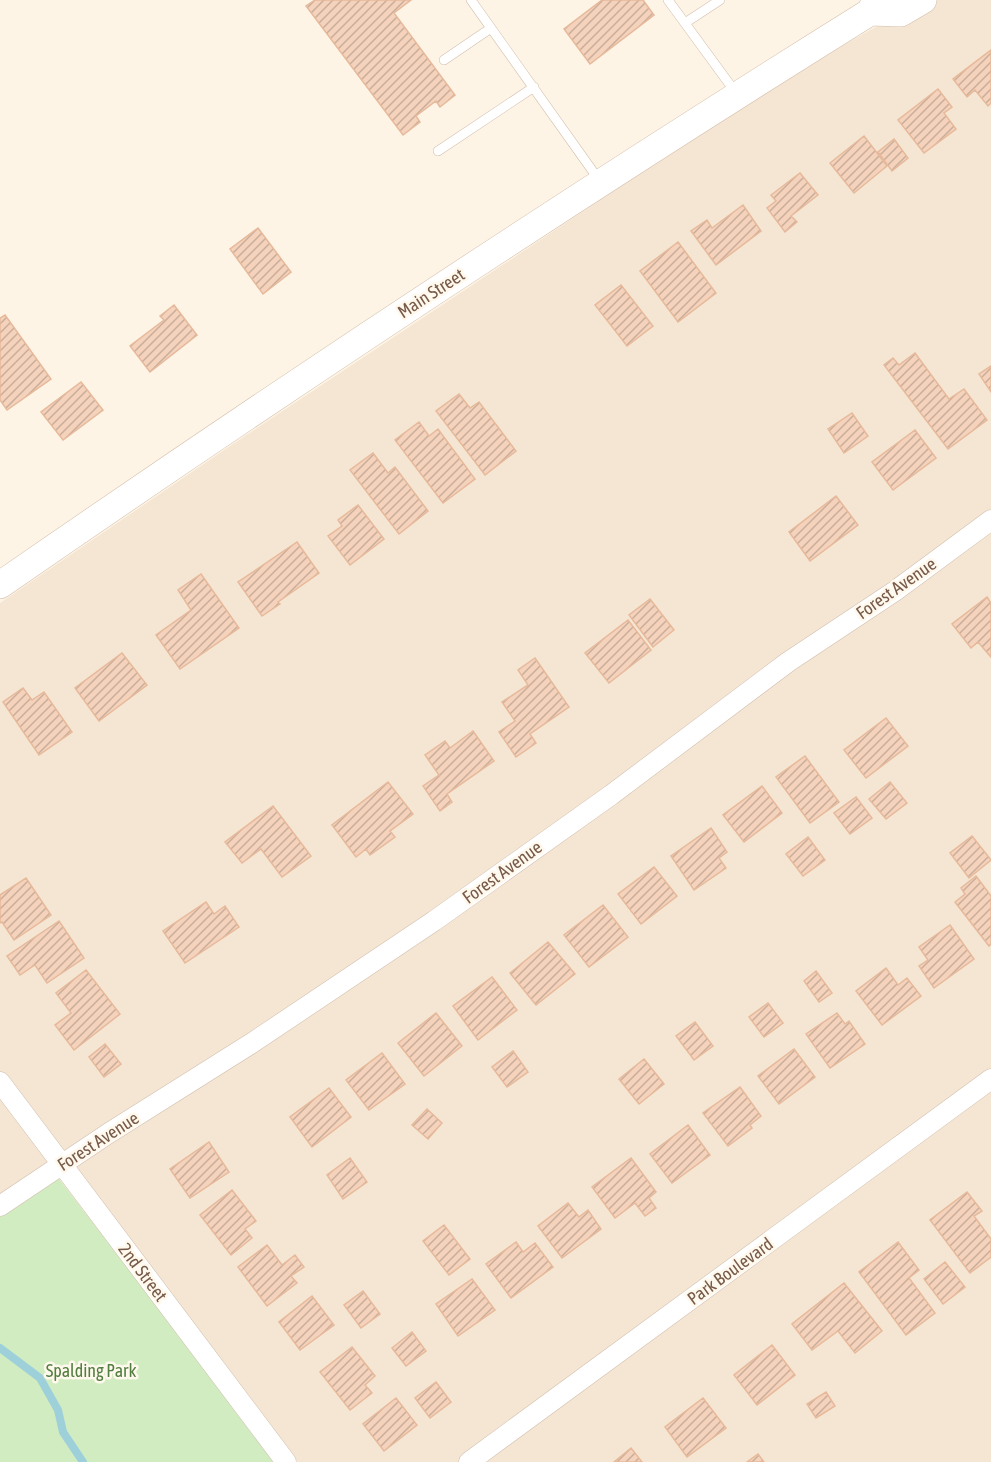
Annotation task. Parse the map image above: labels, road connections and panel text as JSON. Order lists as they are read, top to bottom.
{
  "streets": {
    "street": [
      "Main Street",
      "Forest Avenue",
      "Park Boulevard",
      "2nd Street"
    ]
  },
  "crossings": [
    ["Forest Avenue", "2nd Street"]
  ],
  "parks": ["Spalding Park"]
}
